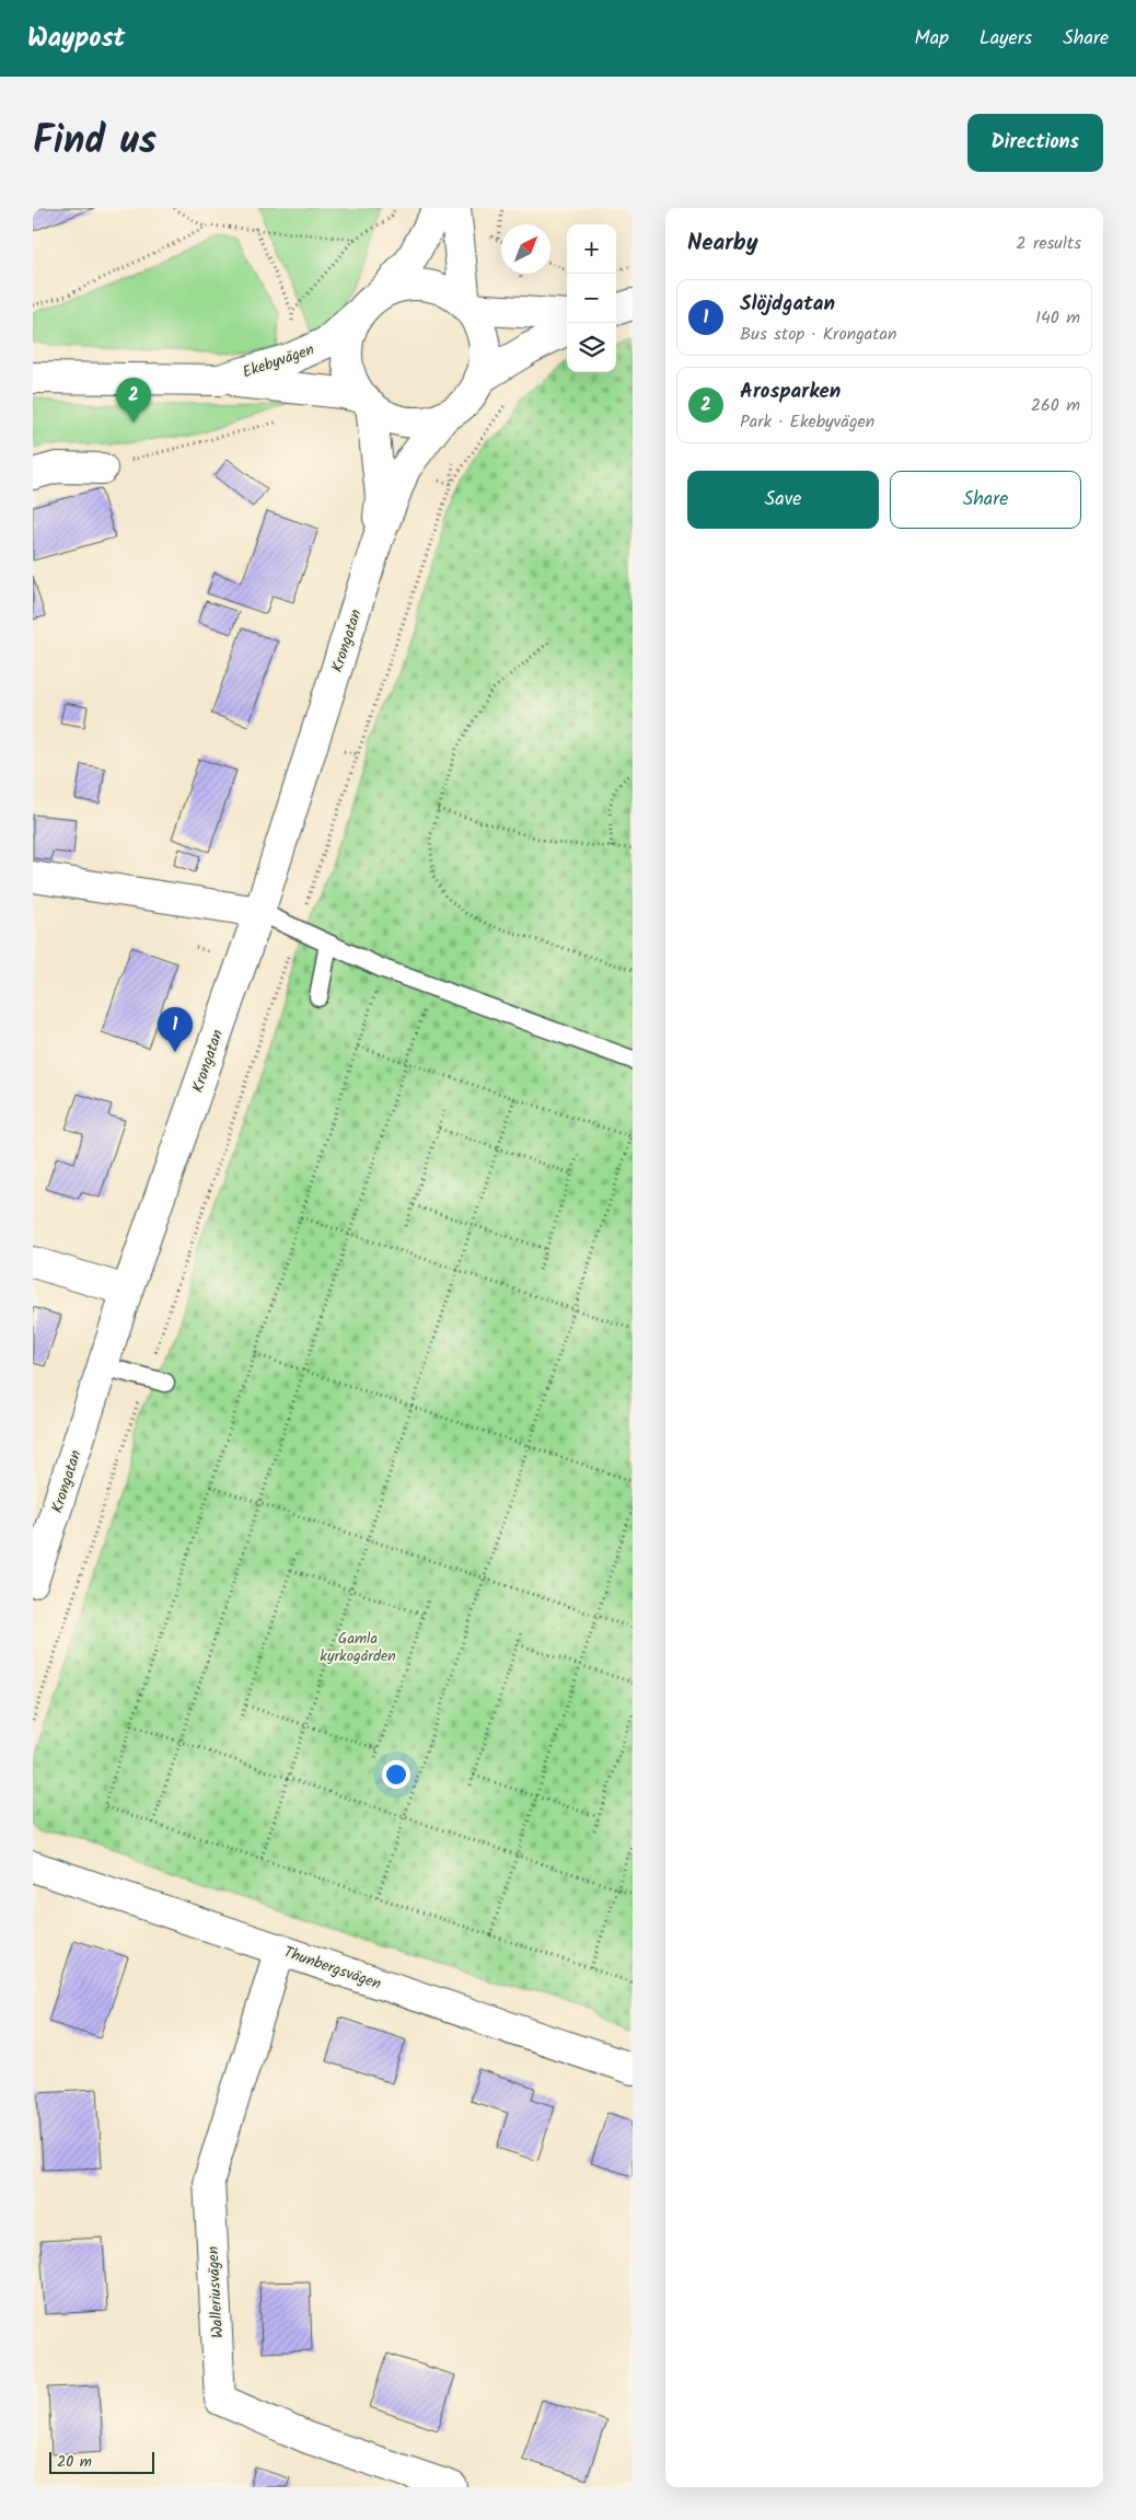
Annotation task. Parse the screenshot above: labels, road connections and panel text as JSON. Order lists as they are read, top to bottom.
{
  "streets": {
    "street": [
      "Ekebyvägen",
      "Krongatan",
      "Thunbergsvägen",
      "Walleriusvägen"
    ]
  },
  "crossings": [
    ["Ekebyvägen", "Krongatan"],
    ["Thunbergsvägen", "Walleriusvägen"]
  ],
  "parks": ["Gamla kyrkogården"],
  "scale_bar": "20 m",
  "north": "top right",
  "page": {
    "header": "Waypost",
    "nav": ["Map", "Layers", "Share"],
    "title": "Find us",
    "buttons": [
      "Directions",
      ["Save", "Share"]
    ],
    "heading": ["Nearby", "2 results"],
    "map_buttons": ["+", "−"],
    "list": [
      {
        "mark": "1",
        "name": "Slöjdgatan",
        "note": "Bus stop · Krongatan",
        "value": "140 m"
      },
      {
        "mark": "2",
        "name": "Arosparken",
        "note": "Park · Ekebyvägen",
        "value": "260 m"
      }
    ],
    "pins": ["2", "1"],
    "scale": "20 m"
  }
}
